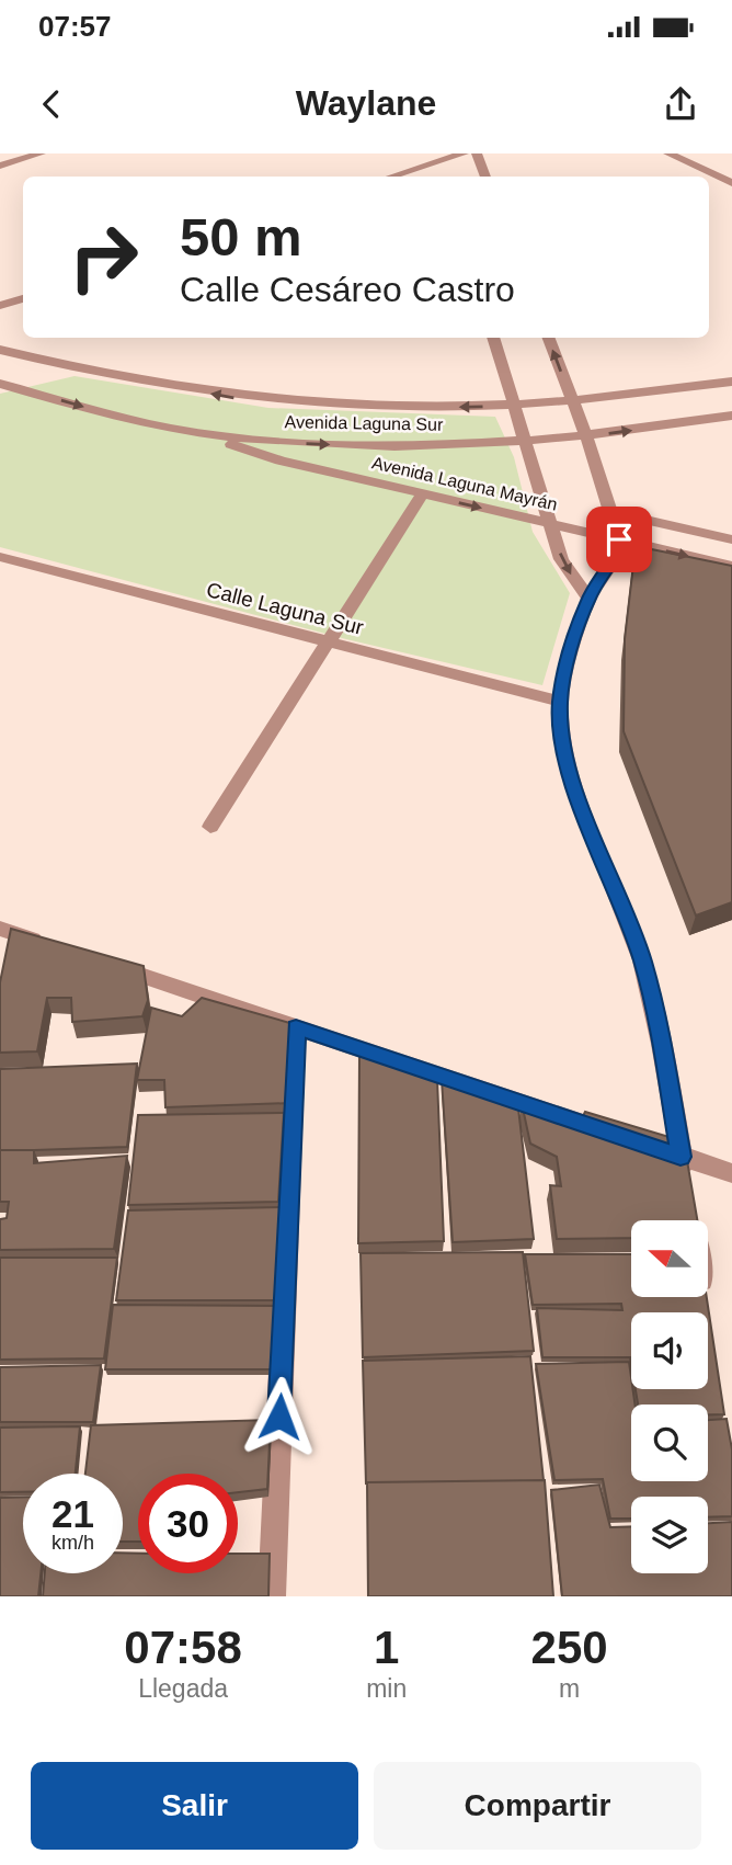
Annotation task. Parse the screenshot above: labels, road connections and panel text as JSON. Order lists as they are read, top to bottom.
{
  "streets": {
    "street": ["Avenida Laguna Sur", "Avenida Laguna Mayrán", "Calle Laguna Sur"]
  },
  "crossings": [
    ["Avenida Laguna Sur", "Avenida Laguna Mayrán"]
  ],
  "north": "left",
  "page": {
    "status": "07:57",
    "header": "Waylane",
    "turn": ["50 m", "Calle Cesáreo Castro"],
    "speed": "21 km/h",
    "limit": "30",
    "eta": [
      "07:58",
      "Llegada",
      "1",
      "min",
      "250",
      "m"
    ],
    "buttons": ["Salir", "Compartir"]
  }
}
